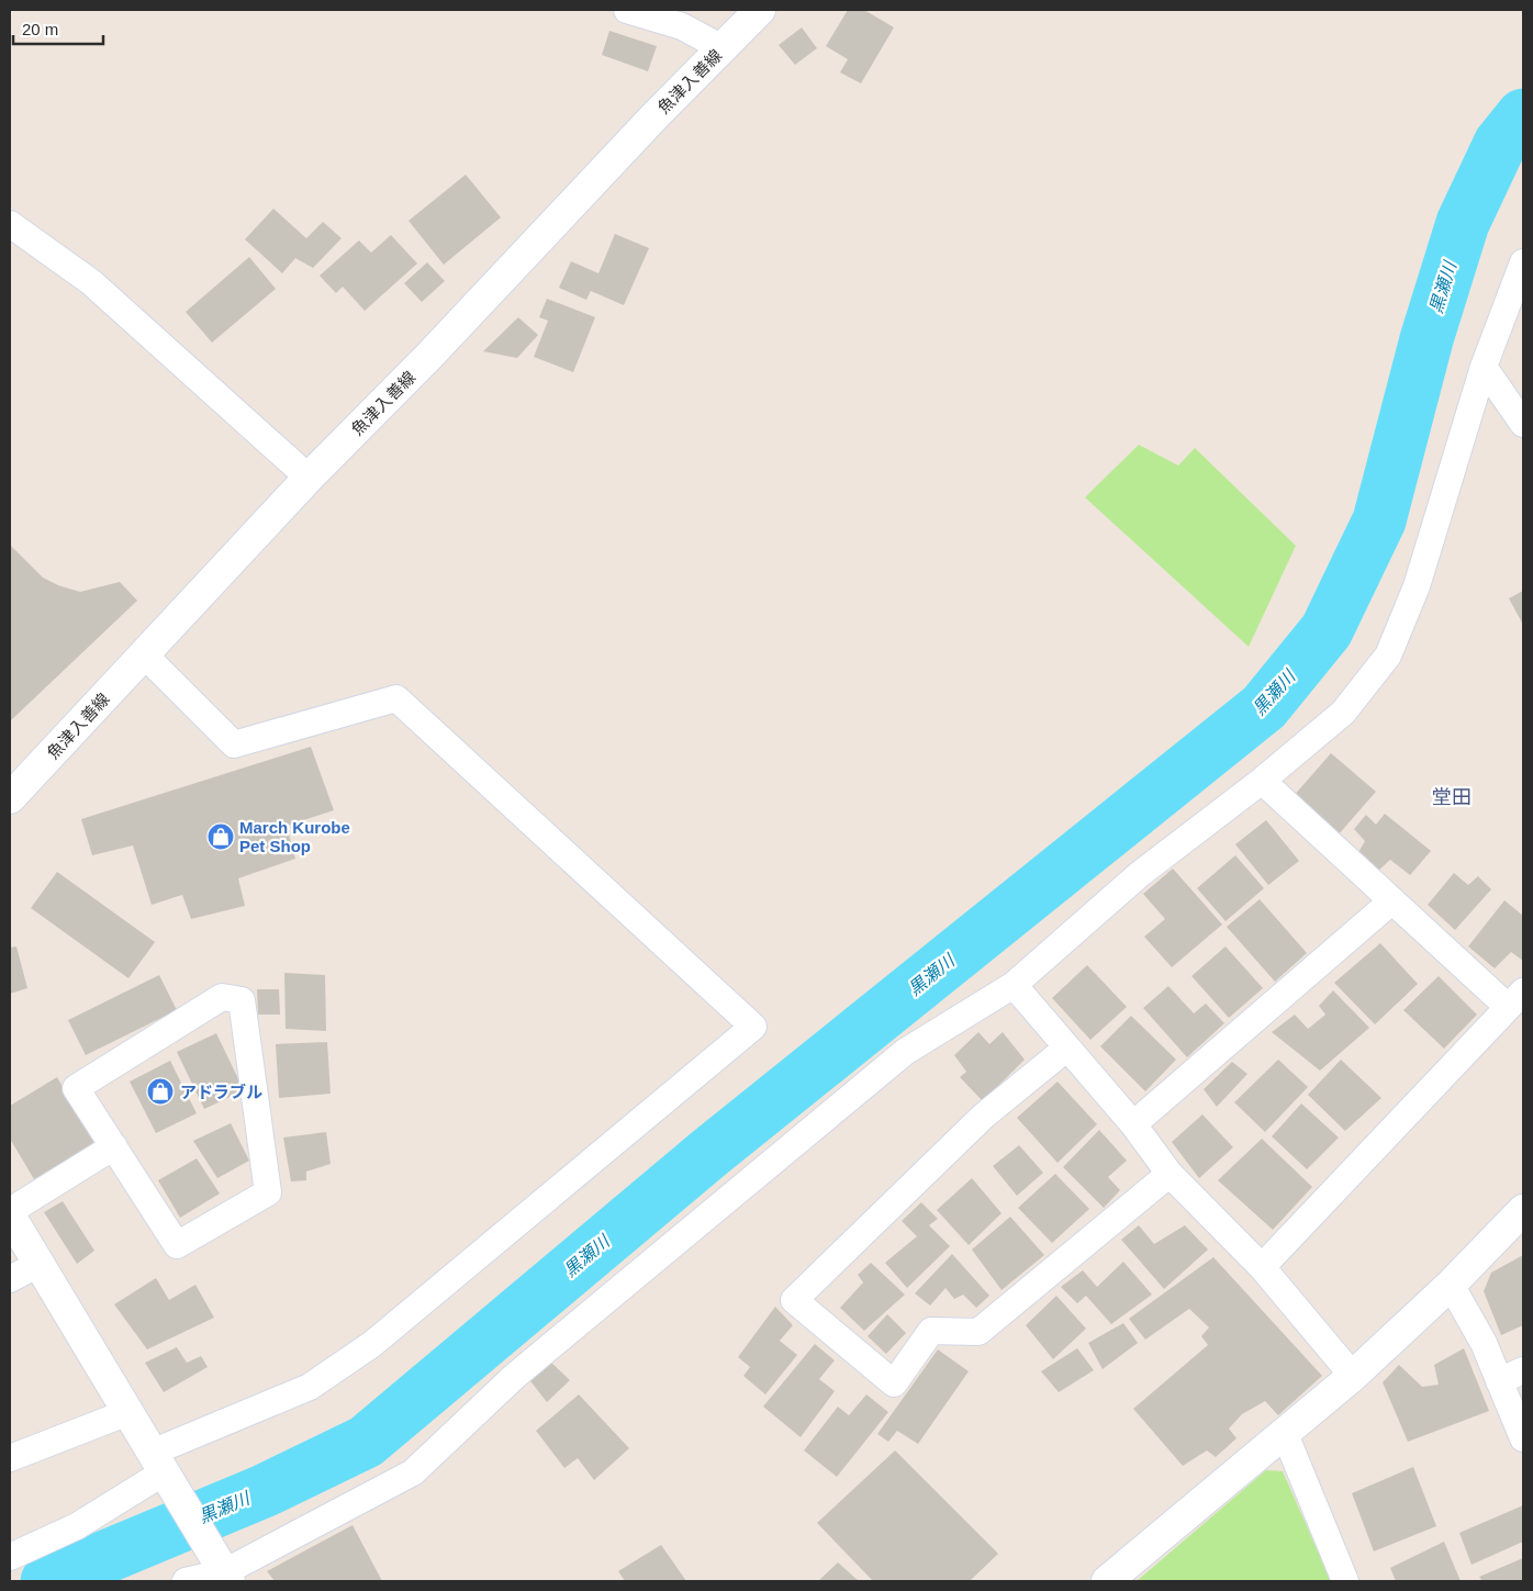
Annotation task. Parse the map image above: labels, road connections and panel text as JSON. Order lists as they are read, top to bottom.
{
  "streets": {
    "main road": ["魚津入善線"]
  },
  "districts": ["堂田"],
  "water": ["黒瀬川"],
  "places": {
    "shop": ["March Kurobe Pet Shop", "アドラブル"]
  },
  "scale_bar": "20 m"
}
